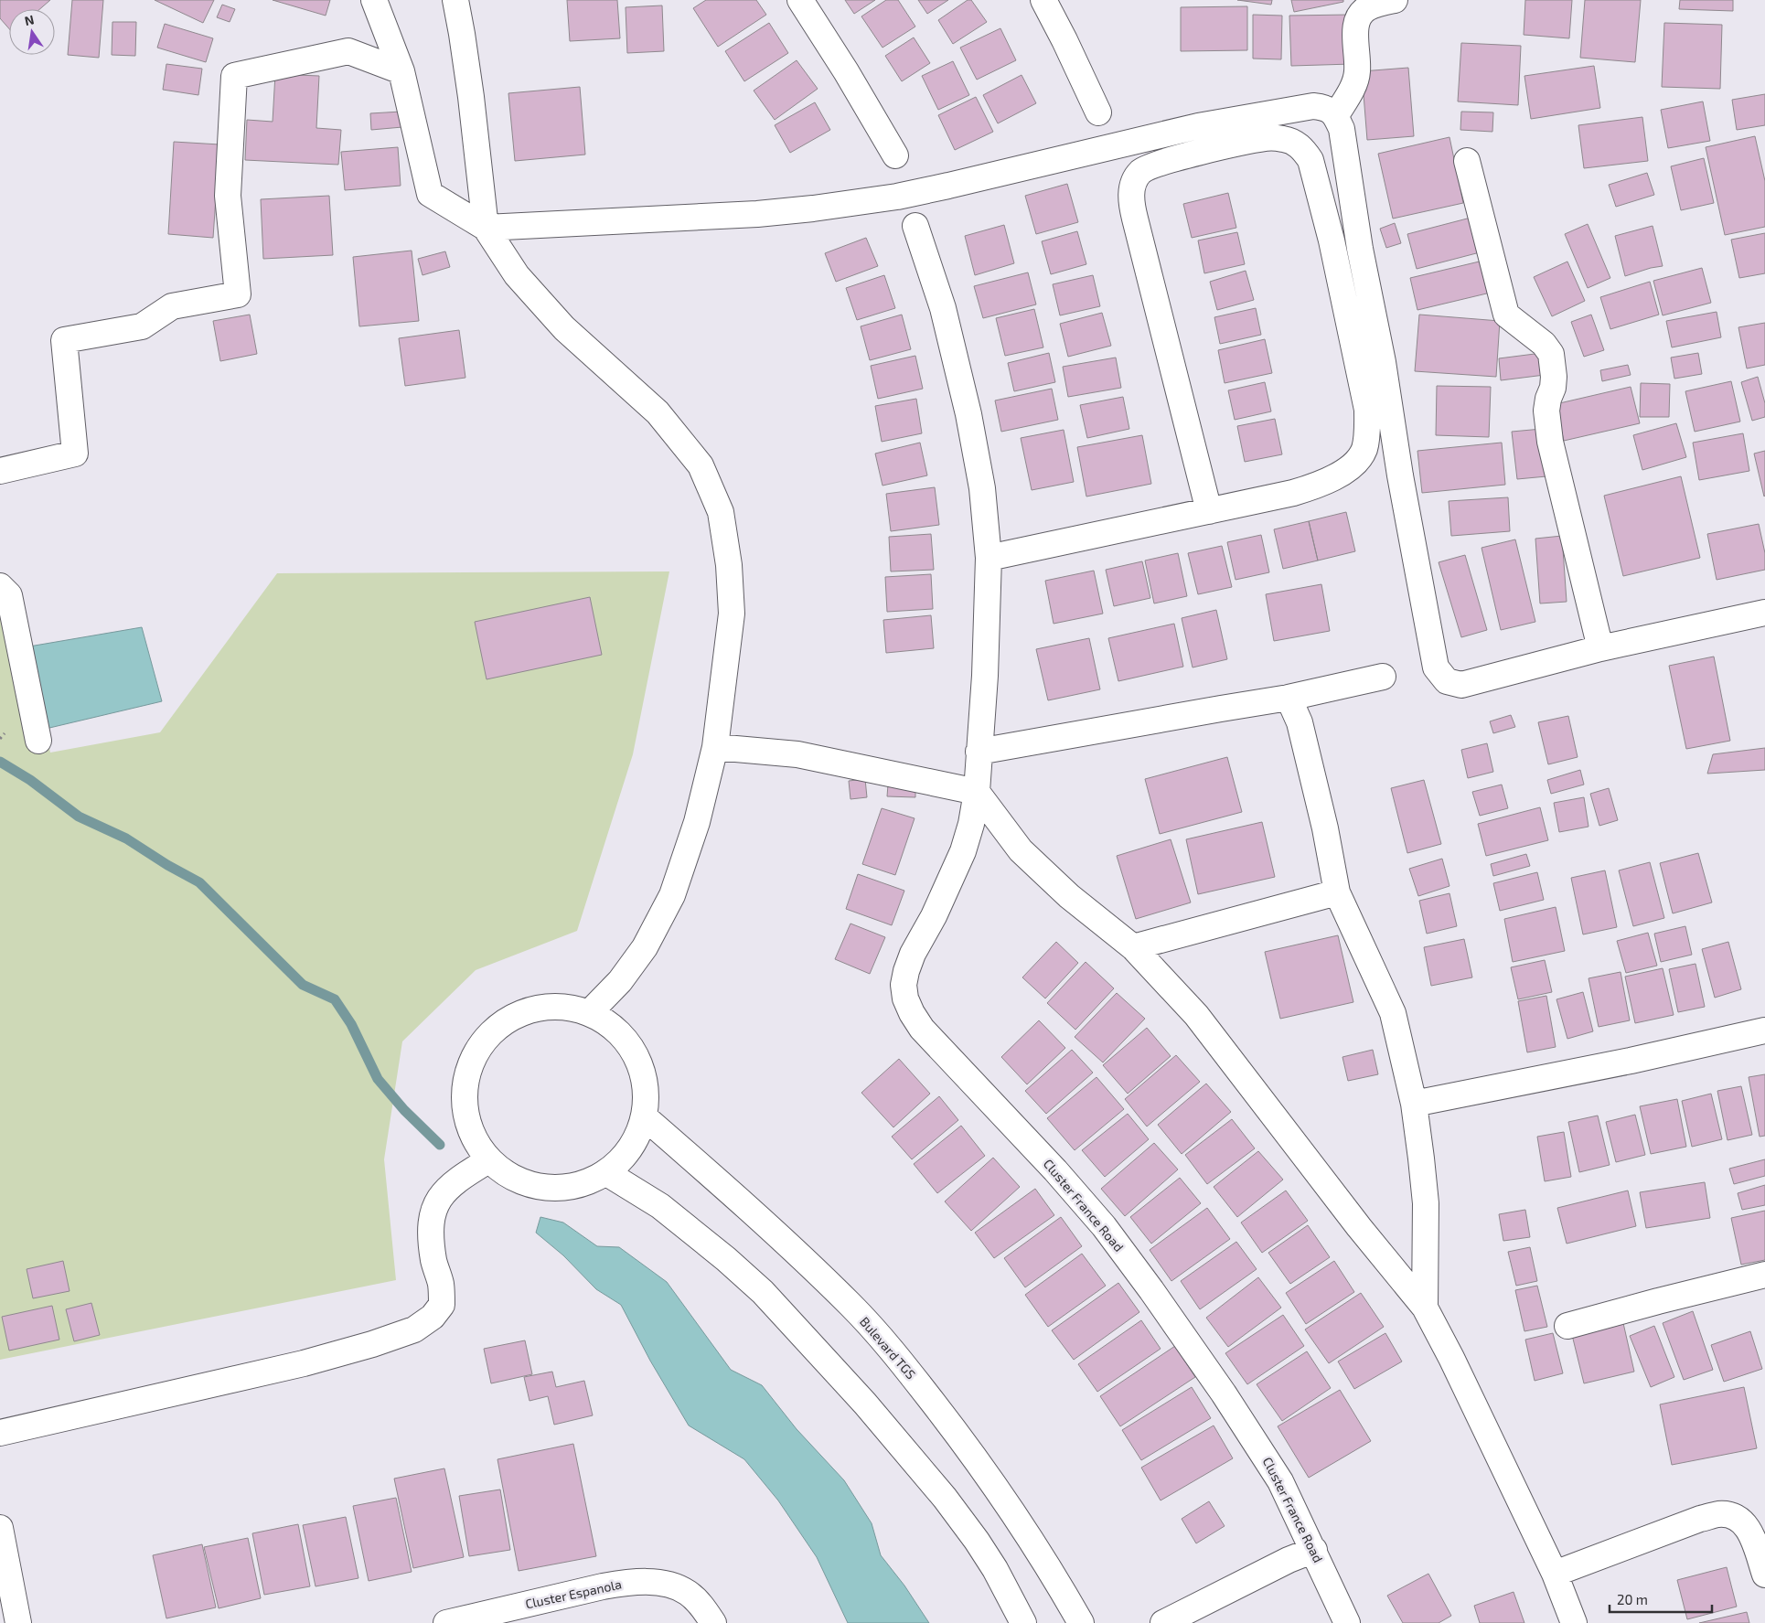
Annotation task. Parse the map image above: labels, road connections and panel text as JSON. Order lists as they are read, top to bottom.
{
  "streets": {
    "street": ["Cluster France Road", "Bulevard TGS", "Cluster Espanola"]
  },
  "scale_bar": "20 m",
  "north": "top"
}
